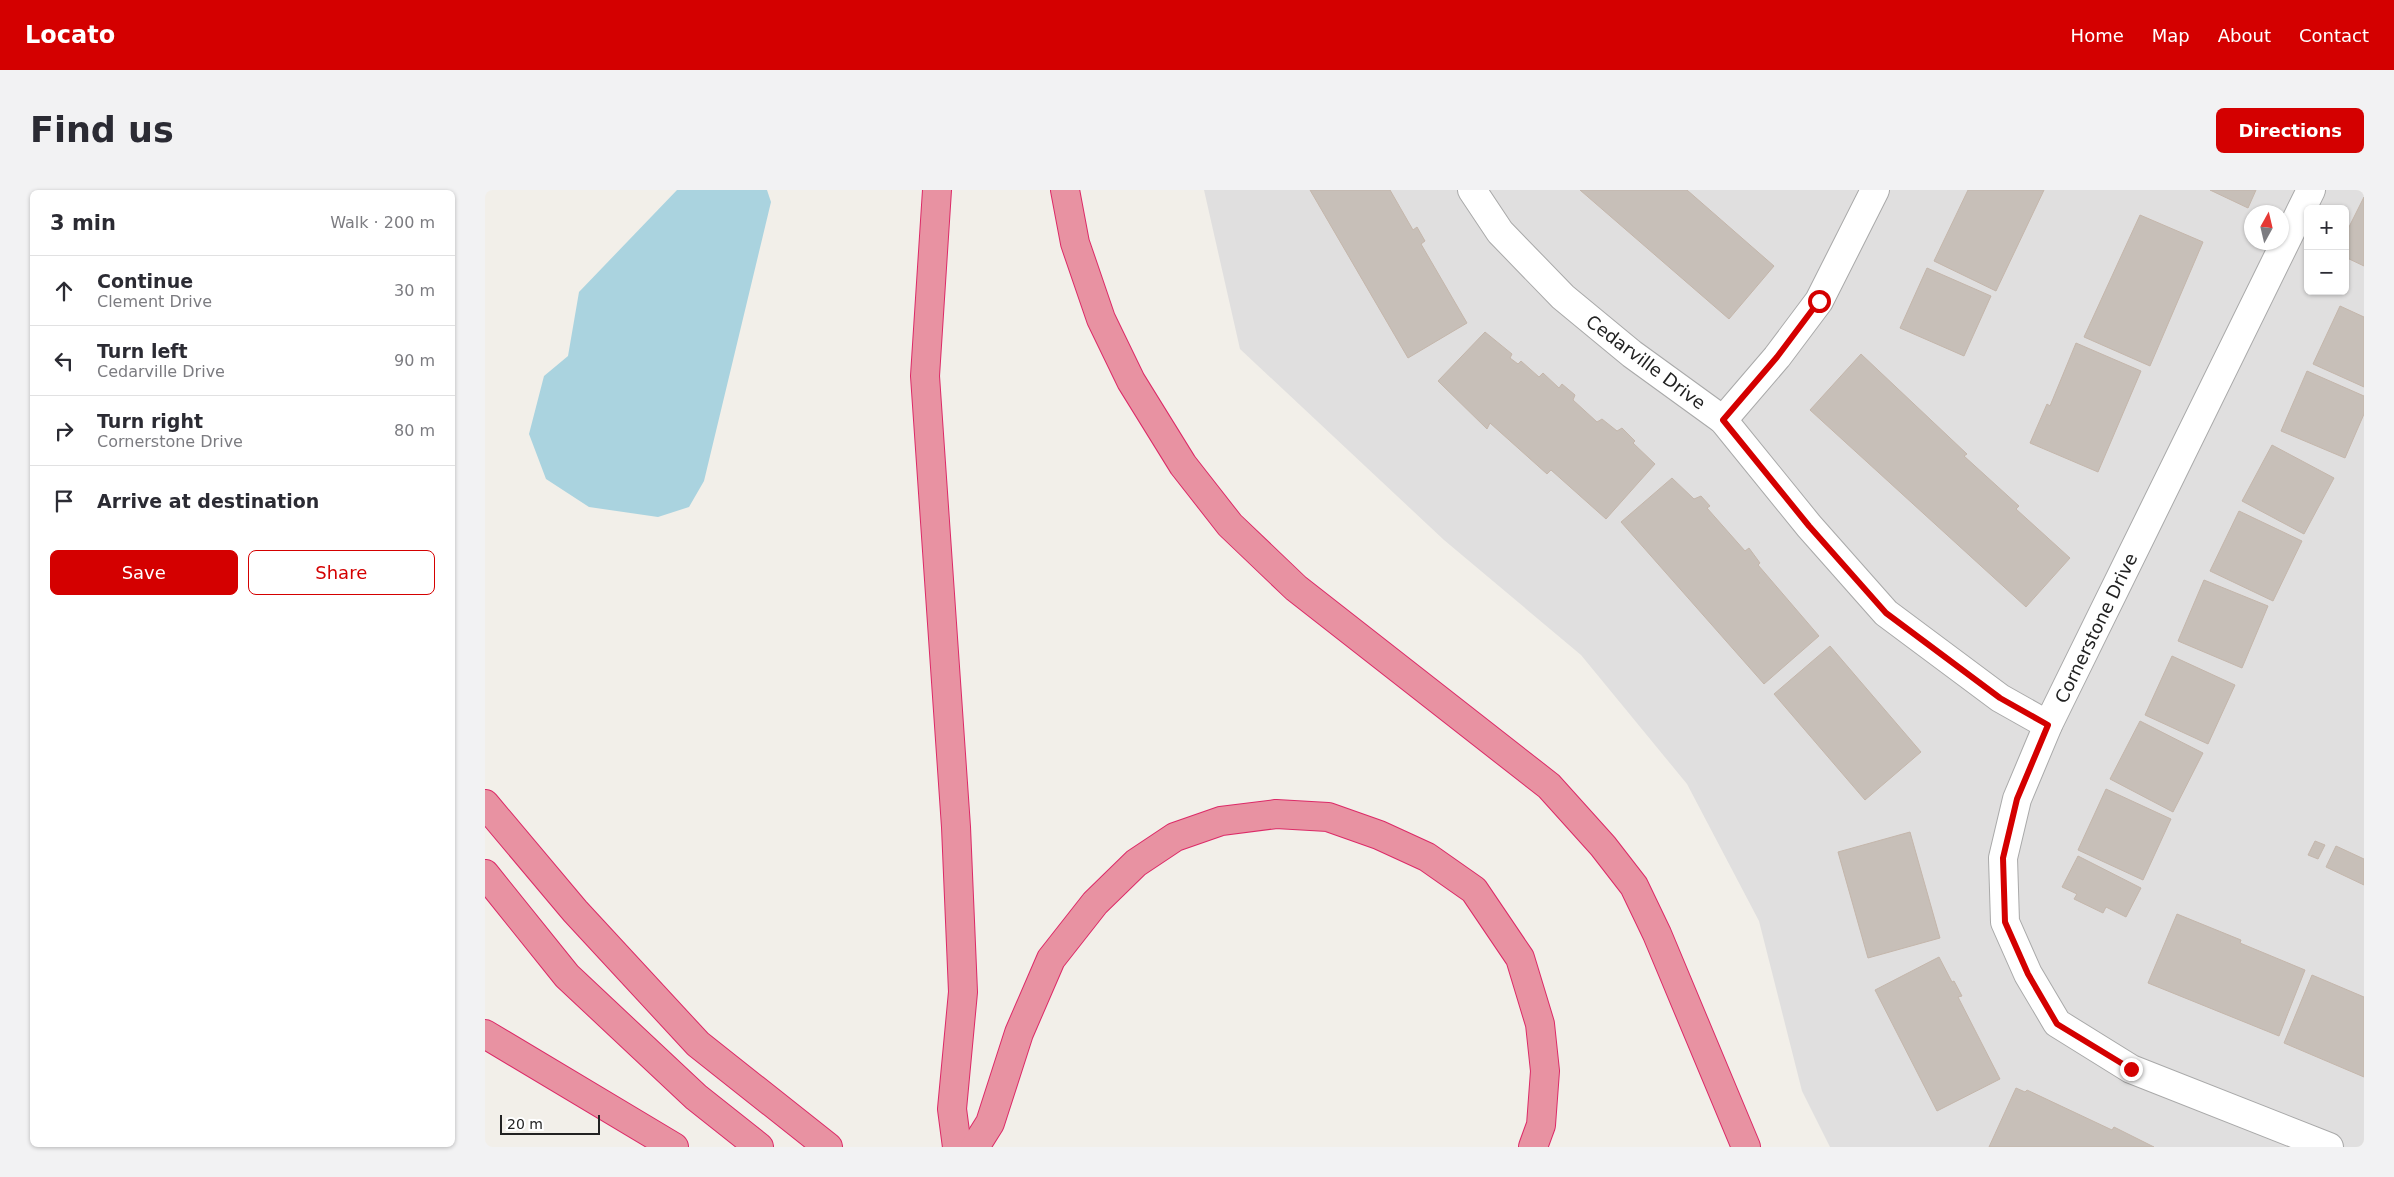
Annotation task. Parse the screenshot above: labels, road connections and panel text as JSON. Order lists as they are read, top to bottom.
{
  "streets": {
    "street": ["Cedarville Drive", "Cornerstone Drive"]
  },
  "crossings": [
    ["Cedarville Drive", "Cornerstone Drive"]
  ],
  "scale_bar": "20 m",
  "north": "top",
  "page": {
    "header": "Locato",
    "nav": [
      "Home",
      "Map",
      "About",
      "Contact"
    ],
    "buttons": [
      "Directions",
      ["Save", "Share"]
    ],
    "title": "Find us",
    "heading": ["3 min", "Walk · 200 m"],
    "map_buttons": ["+", "−"],
    "list": [
      ["Continue", "Clement Drive", "30 m"],
      ["Turn left", "Cedarville Drive", "90 m"],
      ["Turn right", "Cornerstone Drive", "80 m"],
      "Arrive at destination"
    ],
    "scale": "20 m"
  }
}
